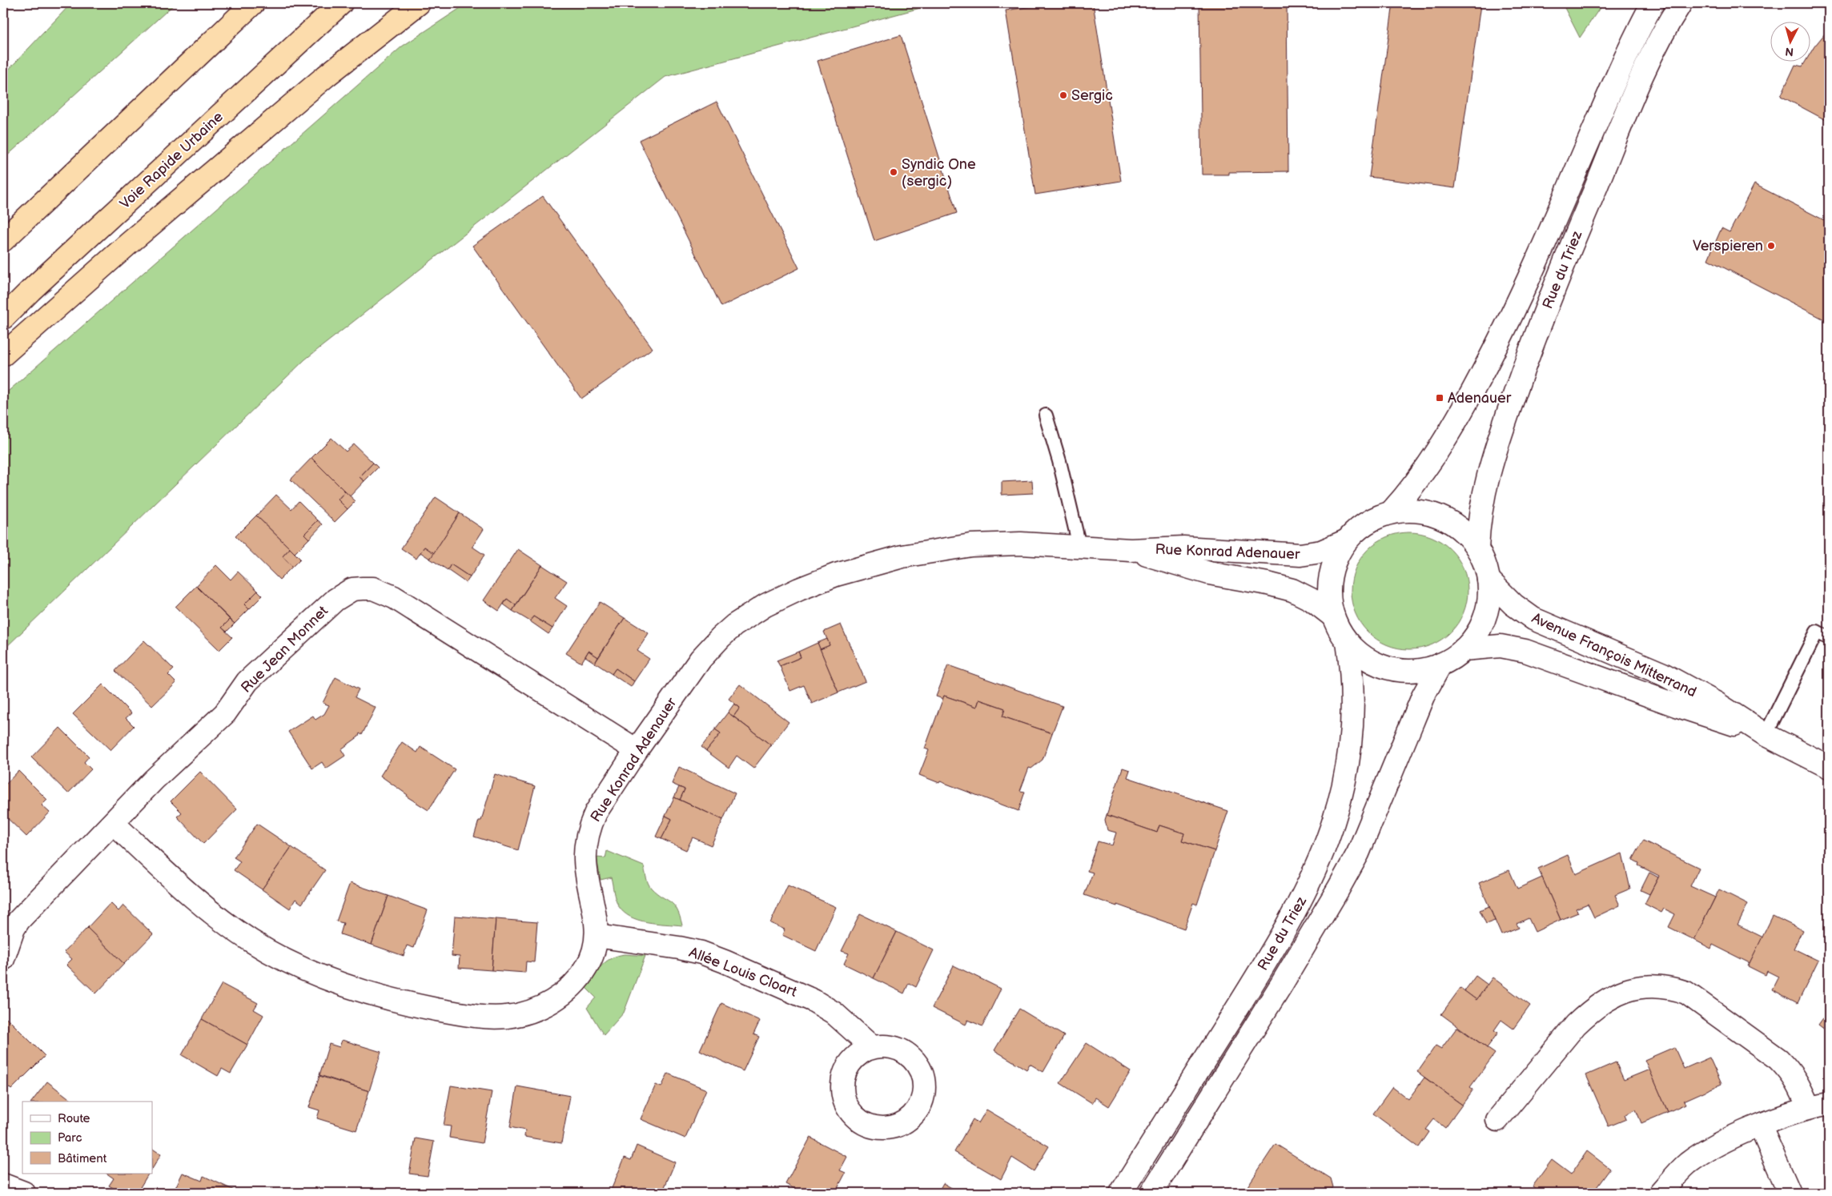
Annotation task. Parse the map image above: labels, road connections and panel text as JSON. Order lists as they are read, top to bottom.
{
  "streets": {
    "highway": ["Voie Rapide Urbaine"],
    "street": [
      "Rue du Triez",
      "Rue Konrad Adenauer",
      "Rue Jean Monnet",
      "Avenue François Mitterrand",
      "Allée Louis Cloart"
    ]
  },
  "crossings": [
    ["Rue Konrad Adenauer", "Rue Jean Monnet"],
    ["Rue Konrad Adenauer", "Allée Louis Cloart"]
  ],
  "places": {
    "other": ["Sergic", "Syndic One (sergic)", "Verspieren"],
    "transit": ["Adenauer"]
  },
  "legend": ["Route", "Parc", "Bâtiment"],
  "north": "bottom"
}
